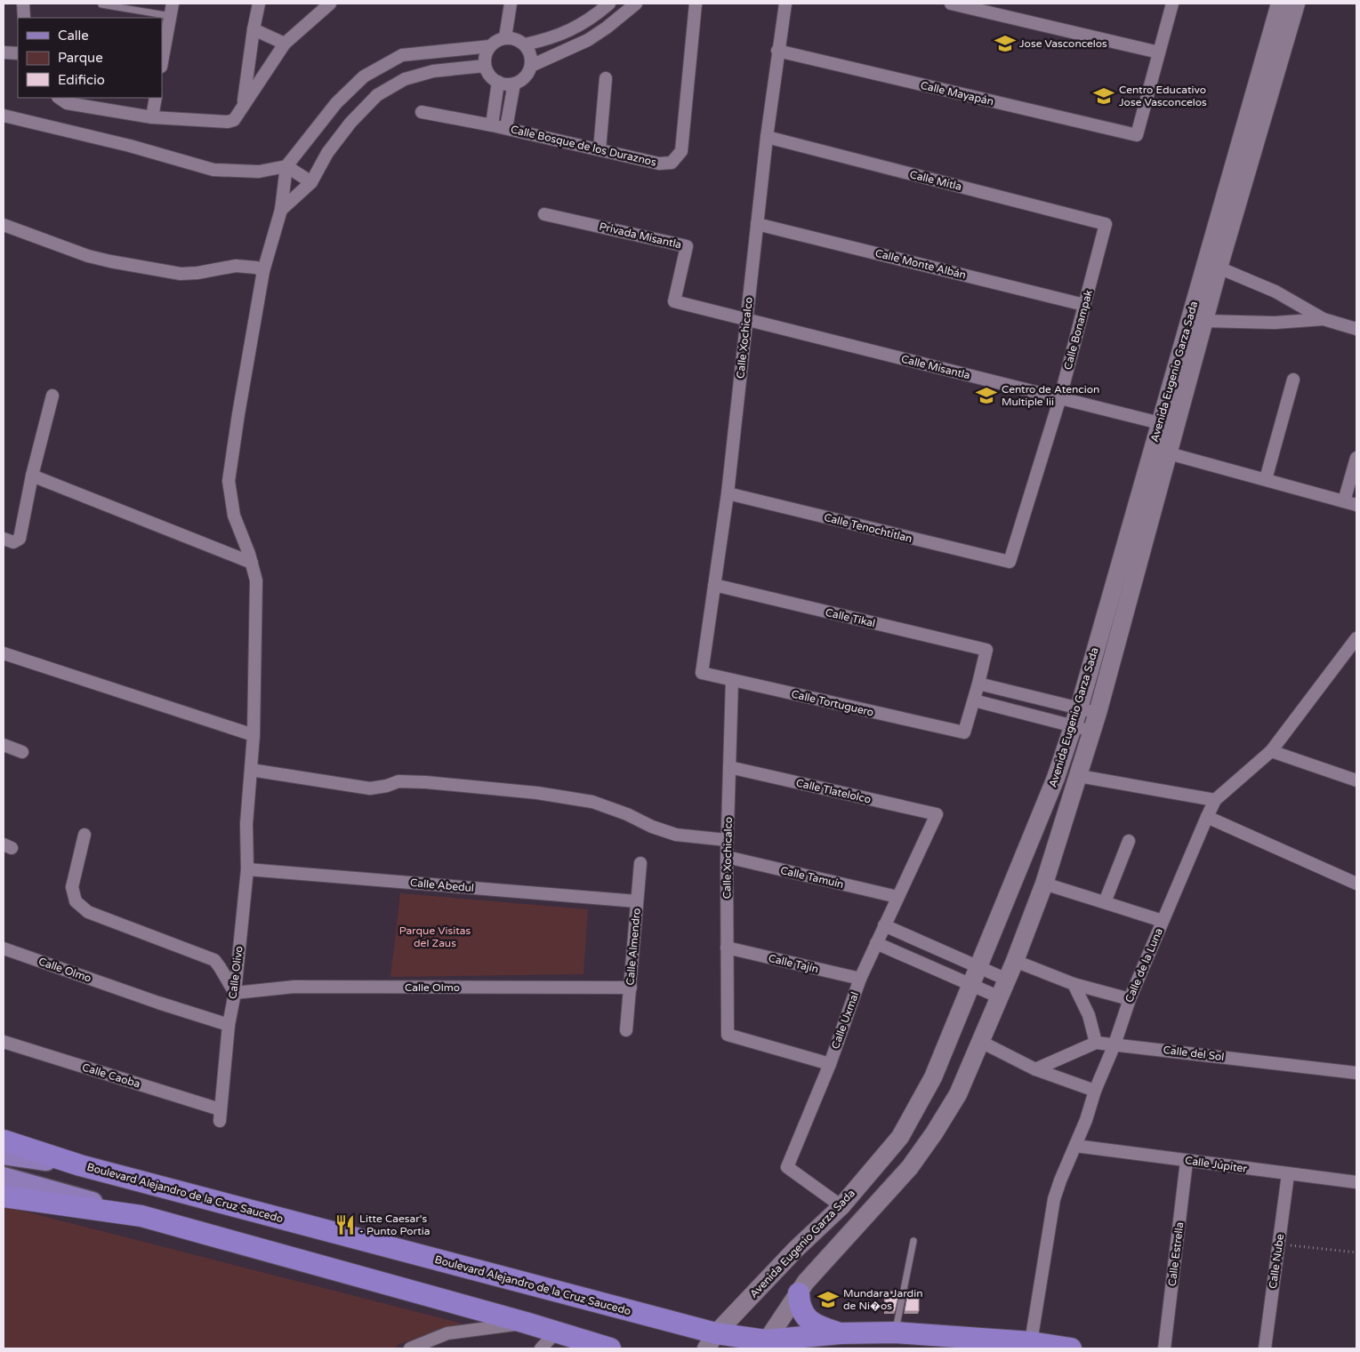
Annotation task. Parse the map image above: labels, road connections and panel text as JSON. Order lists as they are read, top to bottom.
{
  "streets": {
    "highway": ["Boulevard Alejandro de la Cruz Saucedo"],
    "main road": ["Avenida Eugenio Garza Sada"],
    "street": [
      "Calle Mayapán",
      "Calle Bosque de los Duraznos",
      "Calle Mitla",
      "Privada Misantla",
      "Calle Monte Albán",
      "Calle Bonampak",
      "Calle Xochicalco",
      "Calle Misantla",
      "Calle Tenochtitlan",
      "Calle Tikal",
      "Calle Tortuguero",
      "Calle Tlatelolco",
      "Calle Tamuín",
      "Calle Abedul",
      "Calle Almendro",
      "Calle Tajín",
      "Calle de la Luna",
      "Calle Olmo",
      "Calle Olivo",
      "Calle Uxmal",
      "Calle del Sol",
      "Calle Caoba",
      "Calle Júpiter",
      "Calle Estrella",
      "Calle Nube"
    ]
  },
  "crossings": [
    ["Calle Mayapán", "Calle Xochicalco"],
    ["Calle Mitla", "Calle Bonampak"],
    ["Calle Mitla", "Calle Xochicalco"],
    ["Privada Misantla", "Calle Xochicalco"],
    ["Privada Misantla", "Calle Misantla"],
    ["Calle Monte Albán", "Calle Bonampak"],
    ["Calle Monte Albán", "Calle Xochicalco"],
    ["Calle Bonampak", "Calle Misantla"],
    ["Calle Bonampak", "Calle Tenochtitlan"],
    ["Calle Xochicalco", "Calle Misantla"],
    ["Calle Xochicalco", "Calle Tenochtitlan"],
    ["Calle Xochicalco", "Calle Tikal"],
    ["Calle Xochicalco", "Calle Tortuguero"],
    ["Calle Xochicalco", "Calle Tlatelolco"],
    ["Calle Xochicalco", "Calle Tamuín"],
    ["Calle Xochicalco", "Calle Tajín"],
    ["Calle Xochicalco", "Calle Uxmal"],
    ["Calle Misantla", "Avenida Eugenio Garza Sada"],
    ["Avenida Eugenio Garza Sada", "Calle Uxmal"],
    ["Avenida Eugenio Garza Sada", "Boulevard Alejandro de la Cruz Saucedo"],
    ["Calle Tlatelolco", "Calle Uxmal"],
    ["Calle Tamuín", "Calle Uxmal"],
    ["Calle Abedul", "Calle Almendro"],
    ["Calle Abedul", "Calle Olivo"],
    ["Calle Almendro", "Calle Olmo"],
    ["Calle Tajín", "Calle Uxmal"],
    ["Calle de la Luna", "Calle del Sol"],
    ["Calle de la Luna", "Calle Júpiter"],
    ["Calle de la Luna", "Boulevard Alejandro de la Cruz Saucedo"],
    ["Calle Olmo", "Calle Olivo"],
    ["Calle Olivo", "Calle Caoba"],
    ["Calle Júpiter", "Calle Estrella"],
    ["Calle Júpiter", "Calle Nube"]
  ],
  "parks": ["Parque Visitas del Zaus"],
  "places": {
    "school or university": [
      "Jose Vasconcelos",
      "Centro Educativo Jose Vasconcelos",
      "Centro de Atencion Multiple Iii",
      "Mundara Jardin de Ni�os"
    ],
    "restaurant": ["Litte Caesar's - Punto Portia"]
  },
  "legend": ["Calle", "Parque", "Edificio"]
}
